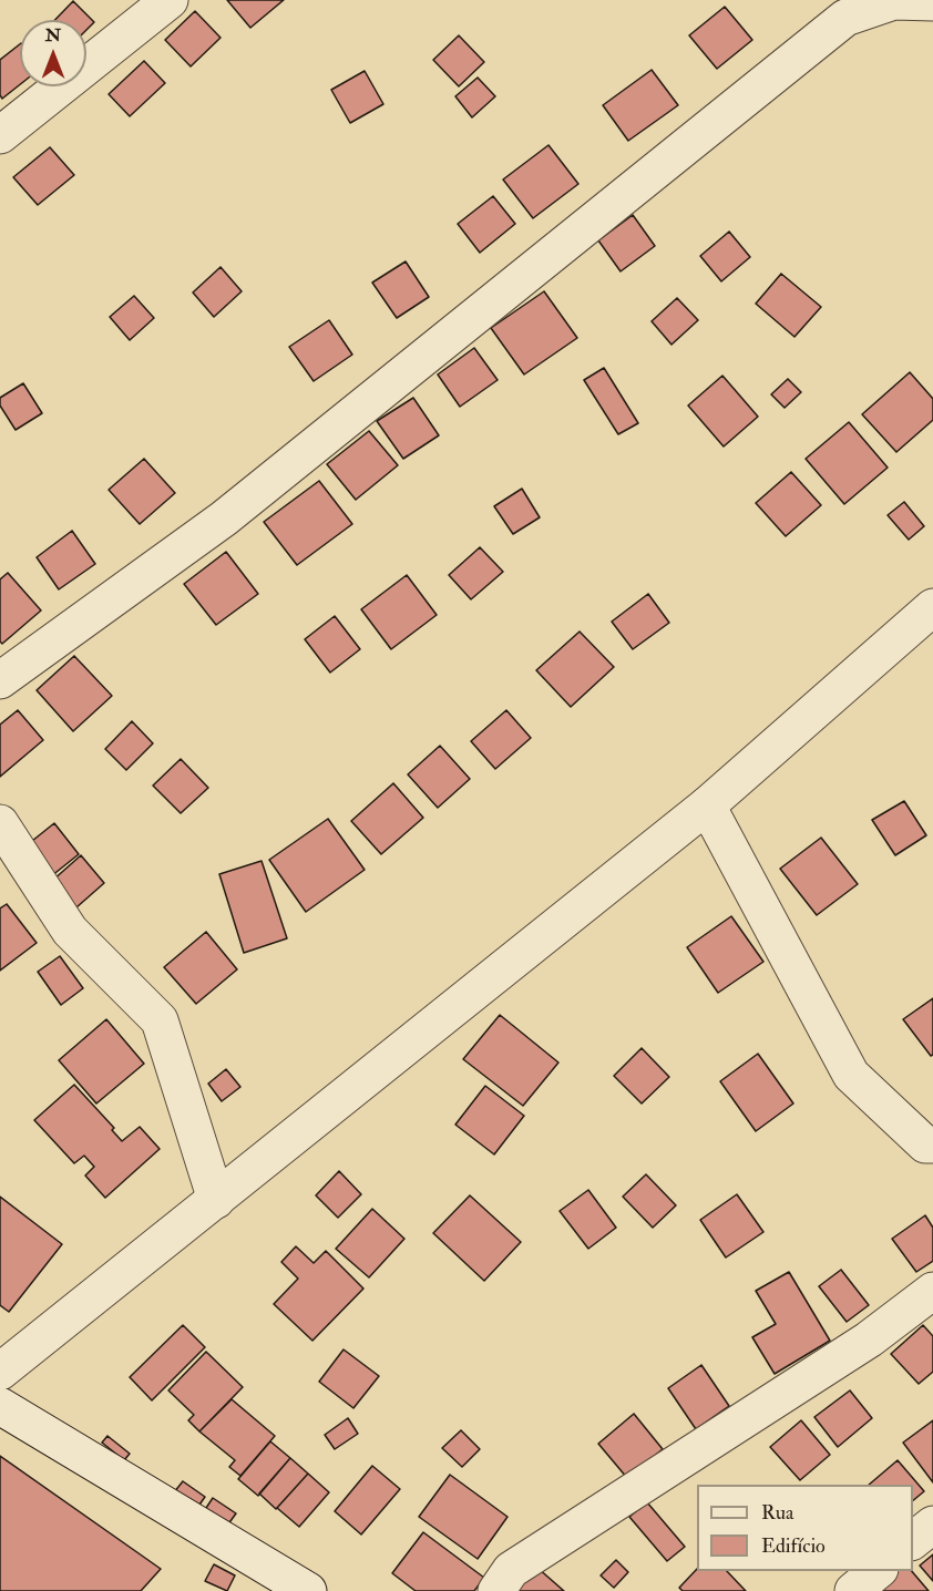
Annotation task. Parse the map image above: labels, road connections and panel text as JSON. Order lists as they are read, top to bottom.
{
  "legend": ["Rua", "Edifício"],
  "north": "top"
}
